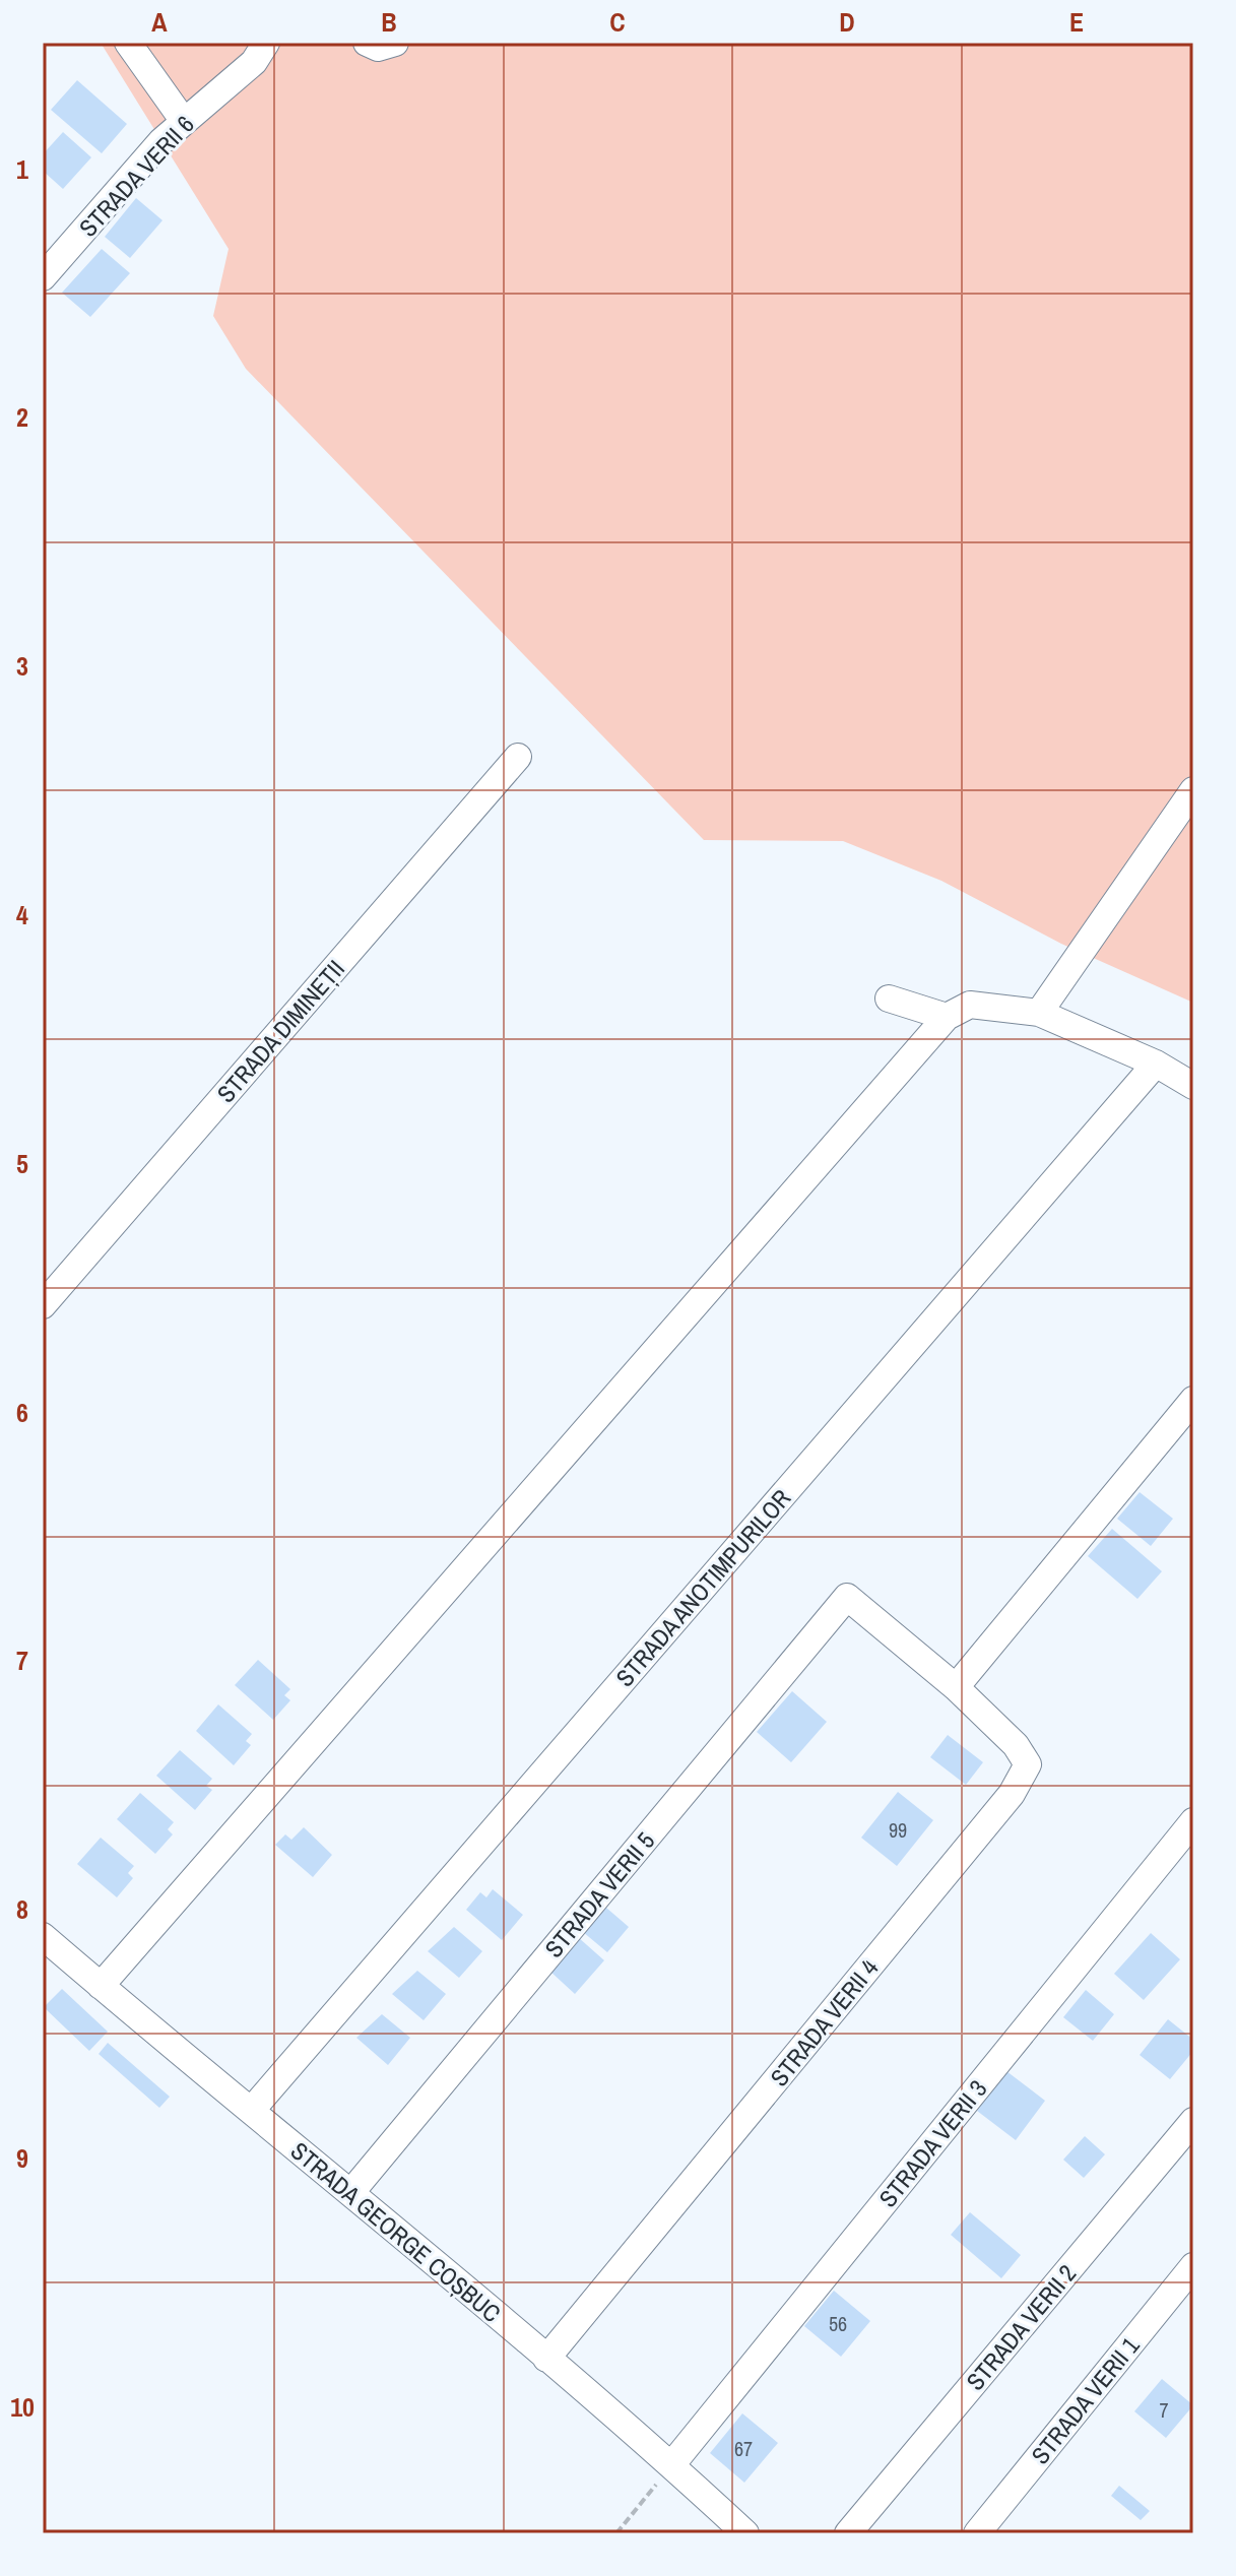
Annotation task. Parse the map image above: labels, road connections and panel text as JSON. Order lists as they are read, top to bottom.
{
  "streets": {
    "street": [
      "STRADA VERII 6",
      "STRADA DIMINEȚII",
      "STRADA ANOTIMPURILOR",
      "STRADA VERII 5",
      "STRADA VERII 4",
      "STRADA VERII 3",
      "STRADA GEORGE COȘBUC",
      "STRADA VERII 2",
      "STRADA VERII 1"
    ]
  },
  "crossings": [
    ["STRADA ANOTIMPURILOR", "STRADA GEORGE COȘBUC"],
    ["STRADA VERII 5", "STRADA VERII 4"],
    ["STRADA VERII 5", "STRADA GEORGE COȘBUC"],
    ["STRADA VERII 4", "STRADA GEORGE COȘBUC"],
    ["STRADA VERII 3", "STRADA GEORGE COȘBUC"]
  ],
  "house_numbers": [
    "99",
    "56",
    "7",
    "67"
  ],
  "grid": {
    "columns": [
      "A",
      "B",
      "C",
      "D",
      "E"
    ],
    "rows": [
      "1",
      "2",
      "3",
      "4",
      "5",
      "6",
      "7",
      "8",
      "9",
      "10"
    ]
  }
}
